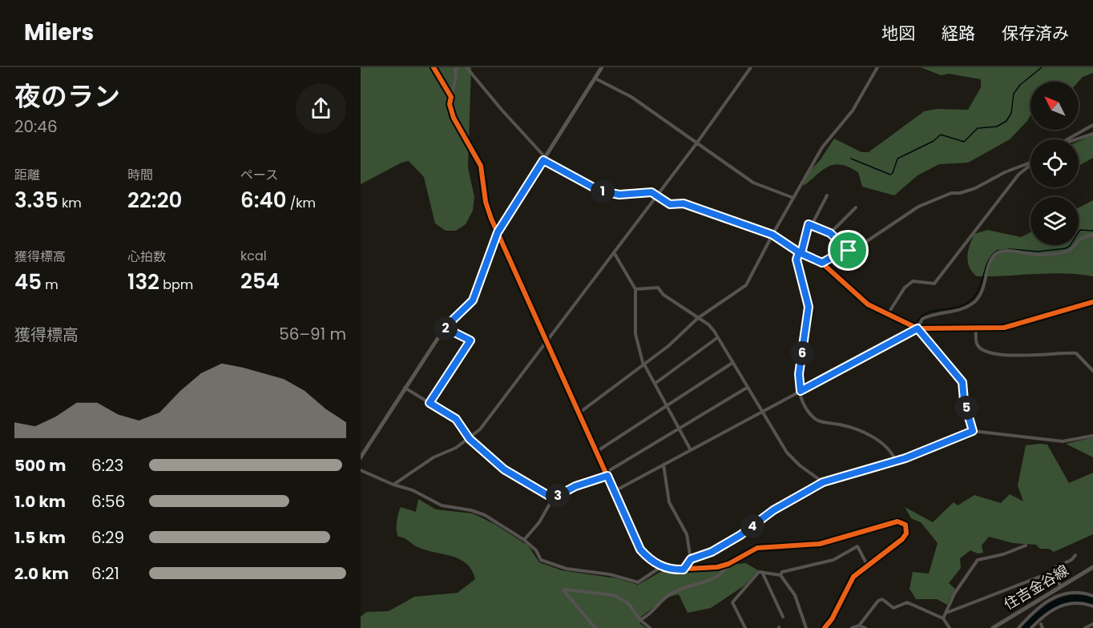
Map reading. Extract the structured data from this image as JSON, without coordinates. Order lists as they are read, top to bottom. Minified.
{"streets":{"street":["住吉金谷線"]},"north":"top left","page":{"header":"Milers","nav":["地図","経路","保存済み"],"heading":["夜のラン","20:46"],"stats":[["距離","3.35 km"],["時間","22:20"],["ペース","6:40 /km"],["獲得標高","45 m"],["心拍数","132 bpm"],["kcal","254"]],"pins":["1","2","6","5","3","4"],"chart":["獲得標高","56–91 m"],"list":[{"name":"500 m","note":"6:23"},{"name":"1.0 km","note":"6:56"},{"name":"1.5 km","note":"6:29"},{"name":"2.0 km","note":"6:21"}]}}
